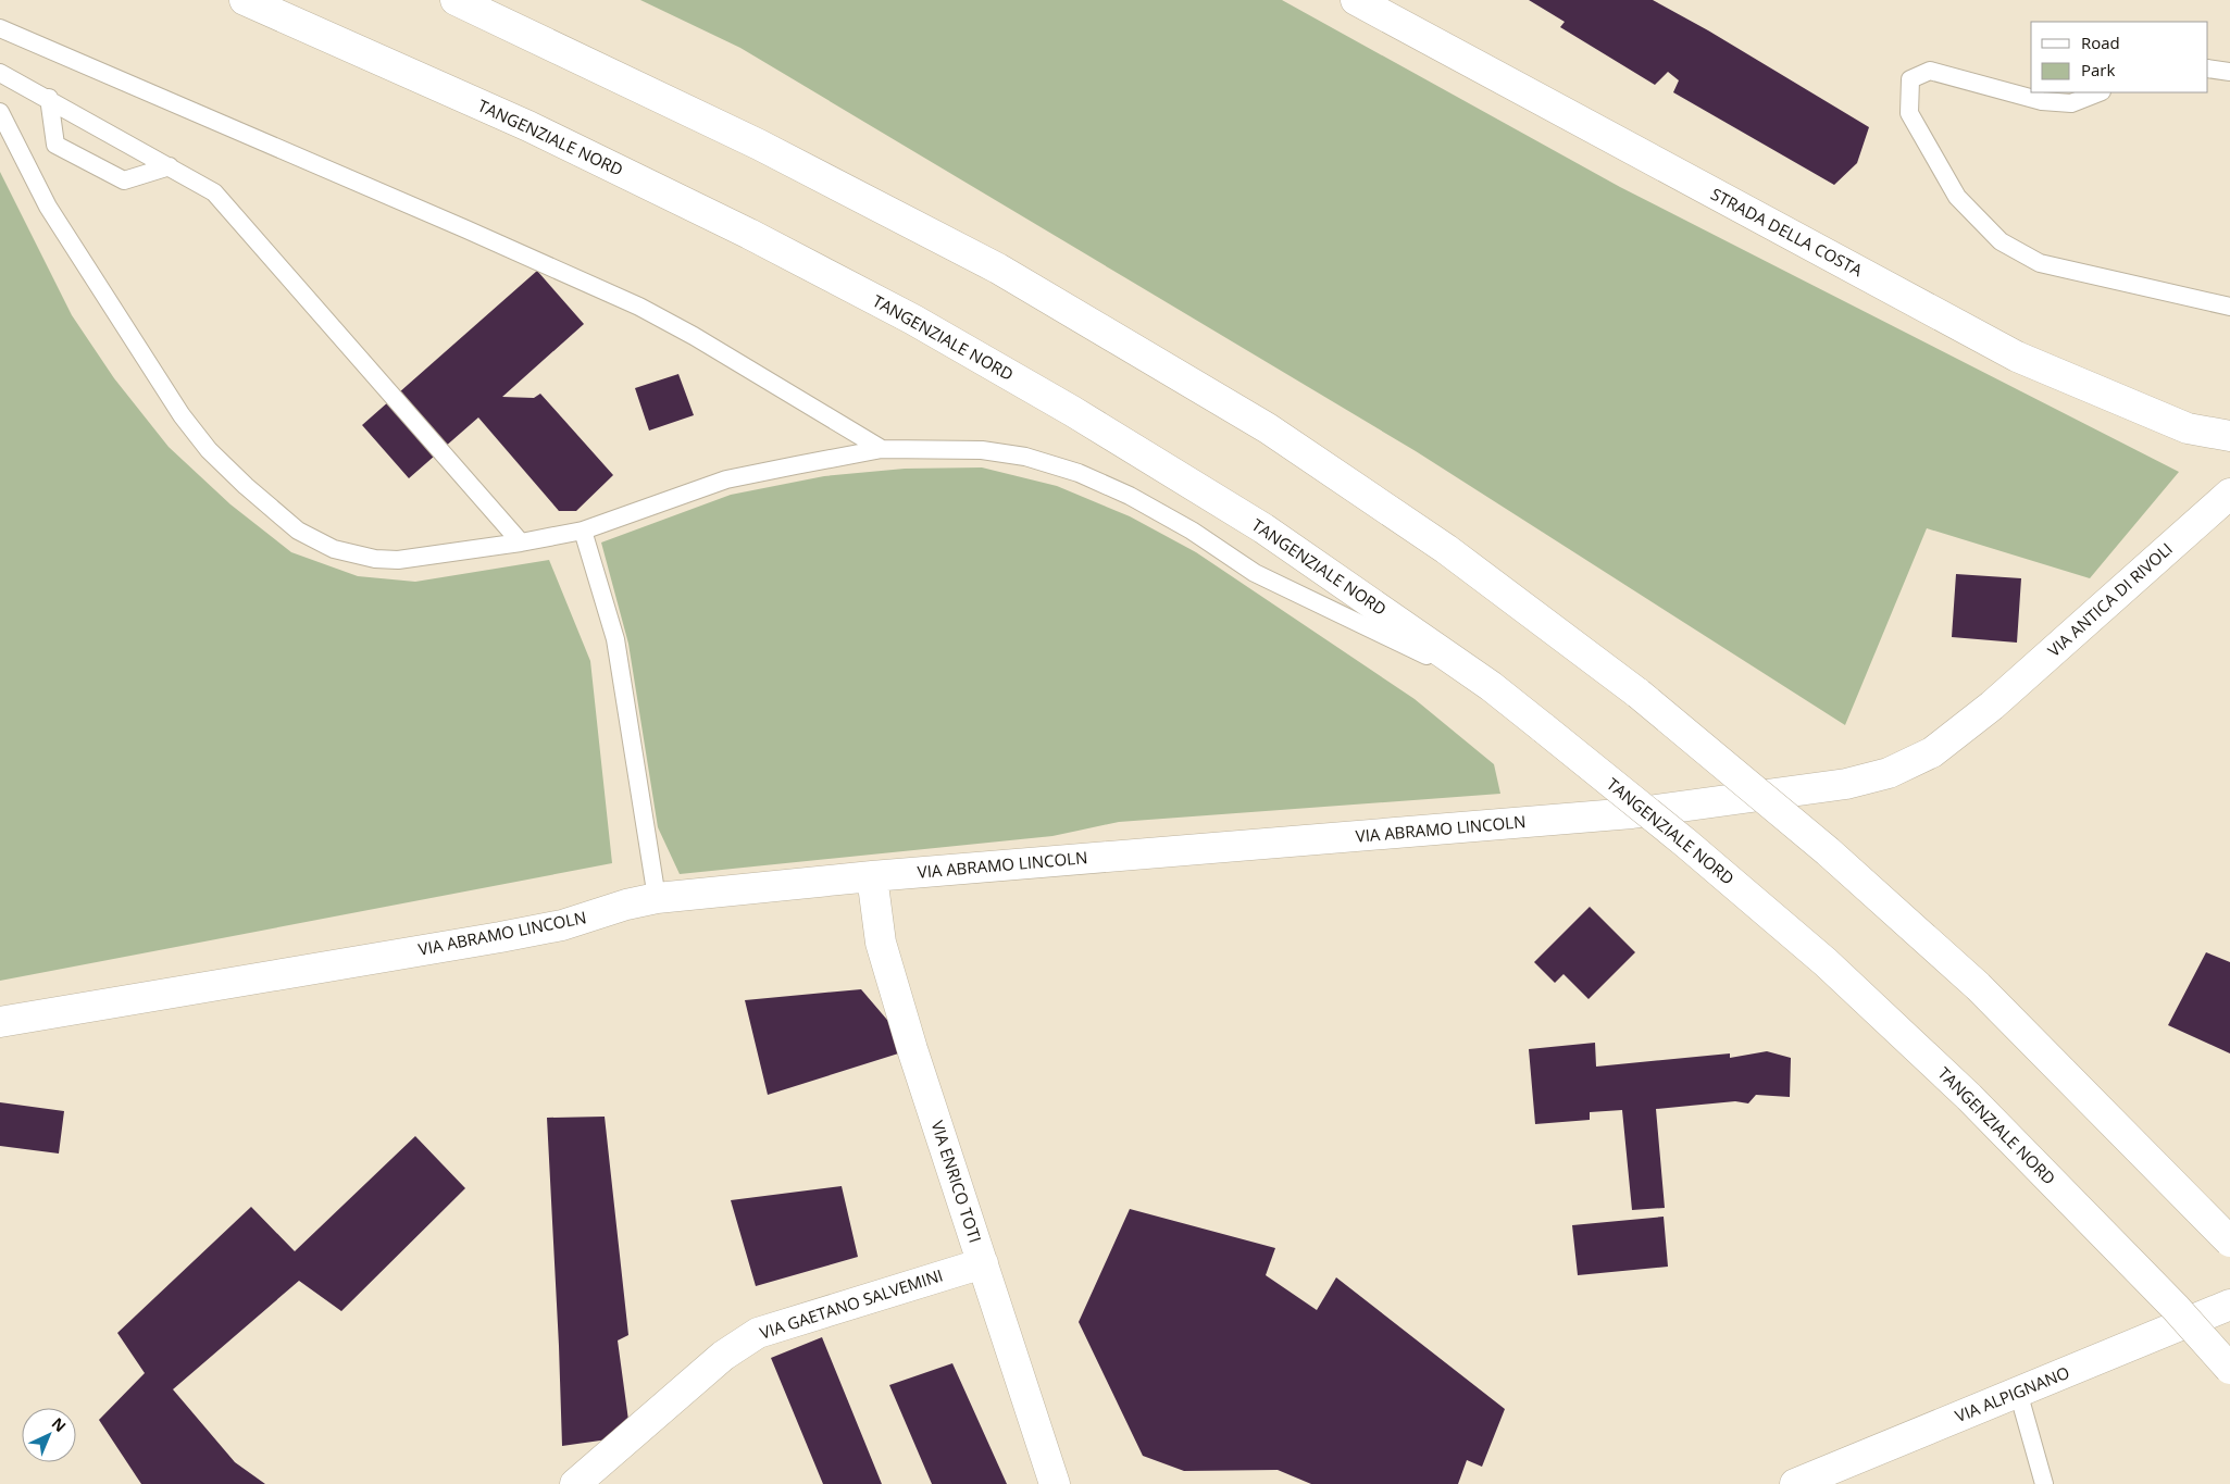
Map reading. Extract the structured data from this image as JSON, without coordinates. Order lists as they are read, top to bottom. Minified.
{"streets":{"main road":["TANGENZIALE NORD","STRADA DELLA COSTA","VIA ANTICA DI RIVOLI","VIA ABRAMO LINCOLN","VIA ENRICO TOTI","VIA GAETANO SALVEMINI","VIA ALPIGNANO"]},"crossings":[["VIA ANTICA DI RIVOLI","VIA ABRAMO LINCOLN"],["VIA ABRAMO LINCOLN","VIA ENRICO TOTI"],["VIA ENRICO TOTI","VIA GAETANO SALVEMINI"]],"legend":["Road","Park"],"north":"top right"}
